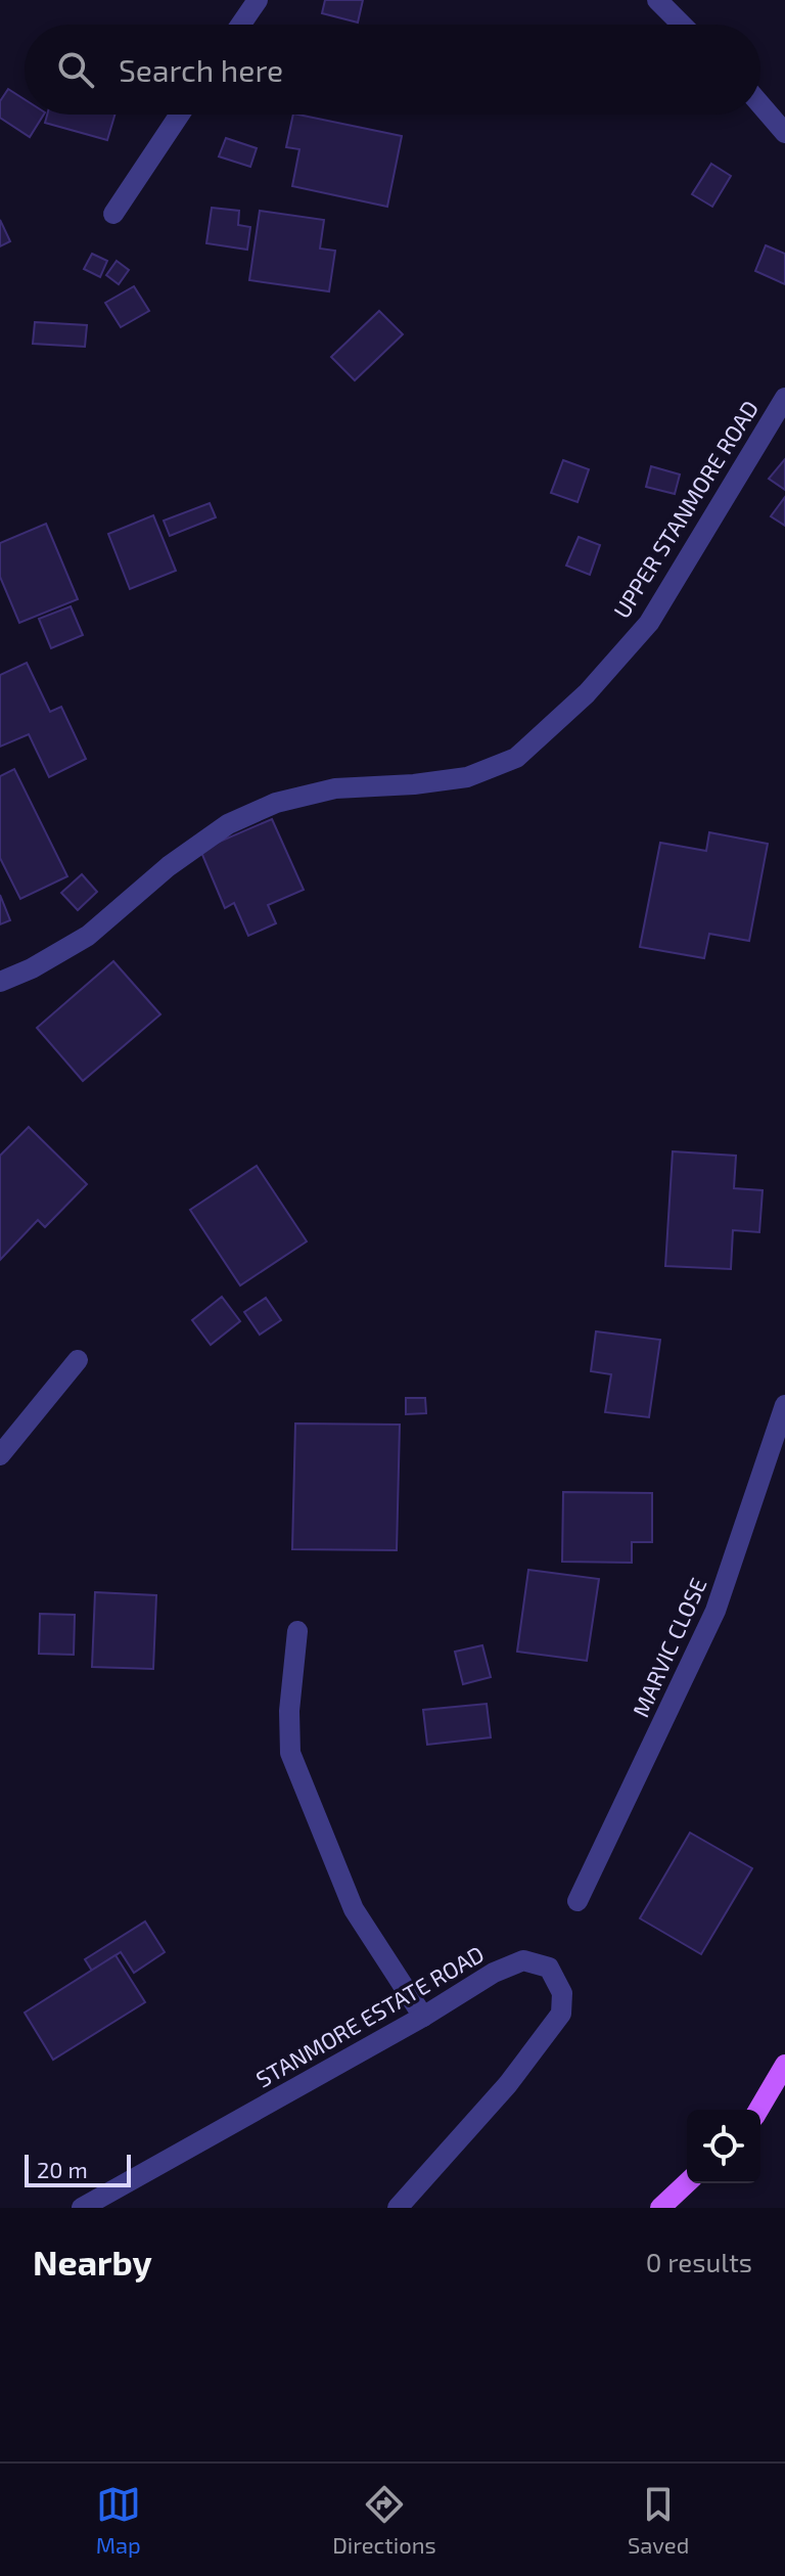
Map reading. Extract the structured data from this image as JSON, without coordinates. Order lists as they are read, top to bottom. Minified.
{"streets":{"street":["UPPER STANMORE ROAD","MARVIC CLOSE","STANMORE ESTATE ROAD"]},"scale_bar":"20 m","page":{"search":"Search here","scale":"20 m","heading":["Nearby","0 results"],"nav":["Map","Directions","Saved"]}}
